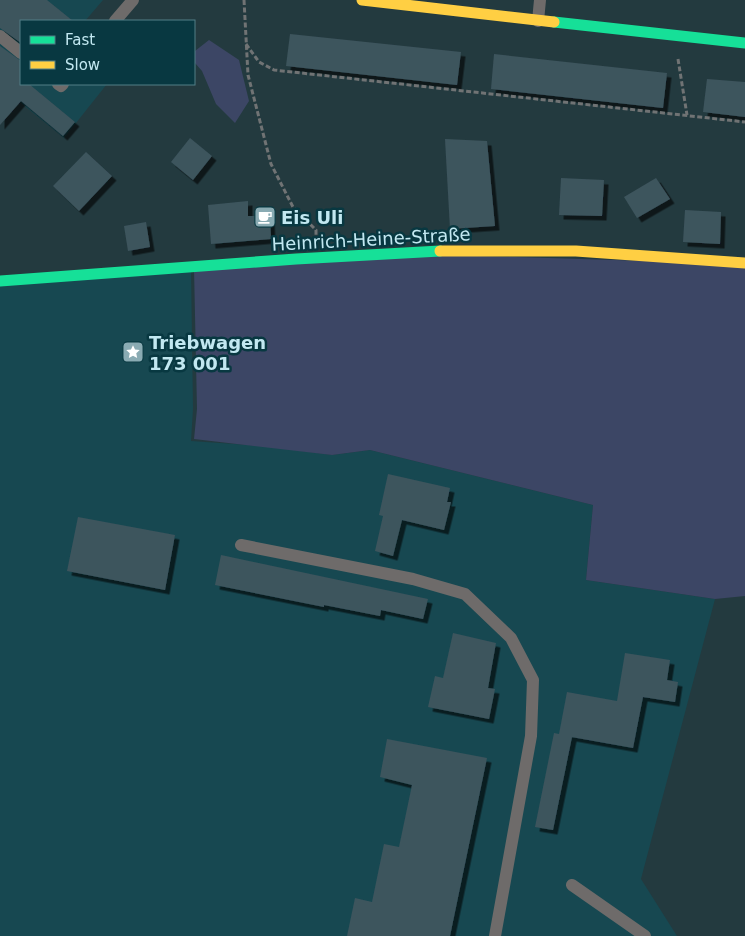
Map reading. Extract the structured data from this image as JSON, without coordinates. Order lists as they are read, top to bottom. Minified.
{"streets":{"street":["Heinrich-Heine-Straße"]},"places":{"cafe":["Eis Uli"],"place":["Triebwagen 173 001"]},"legend":["Fast","Slow"]}
